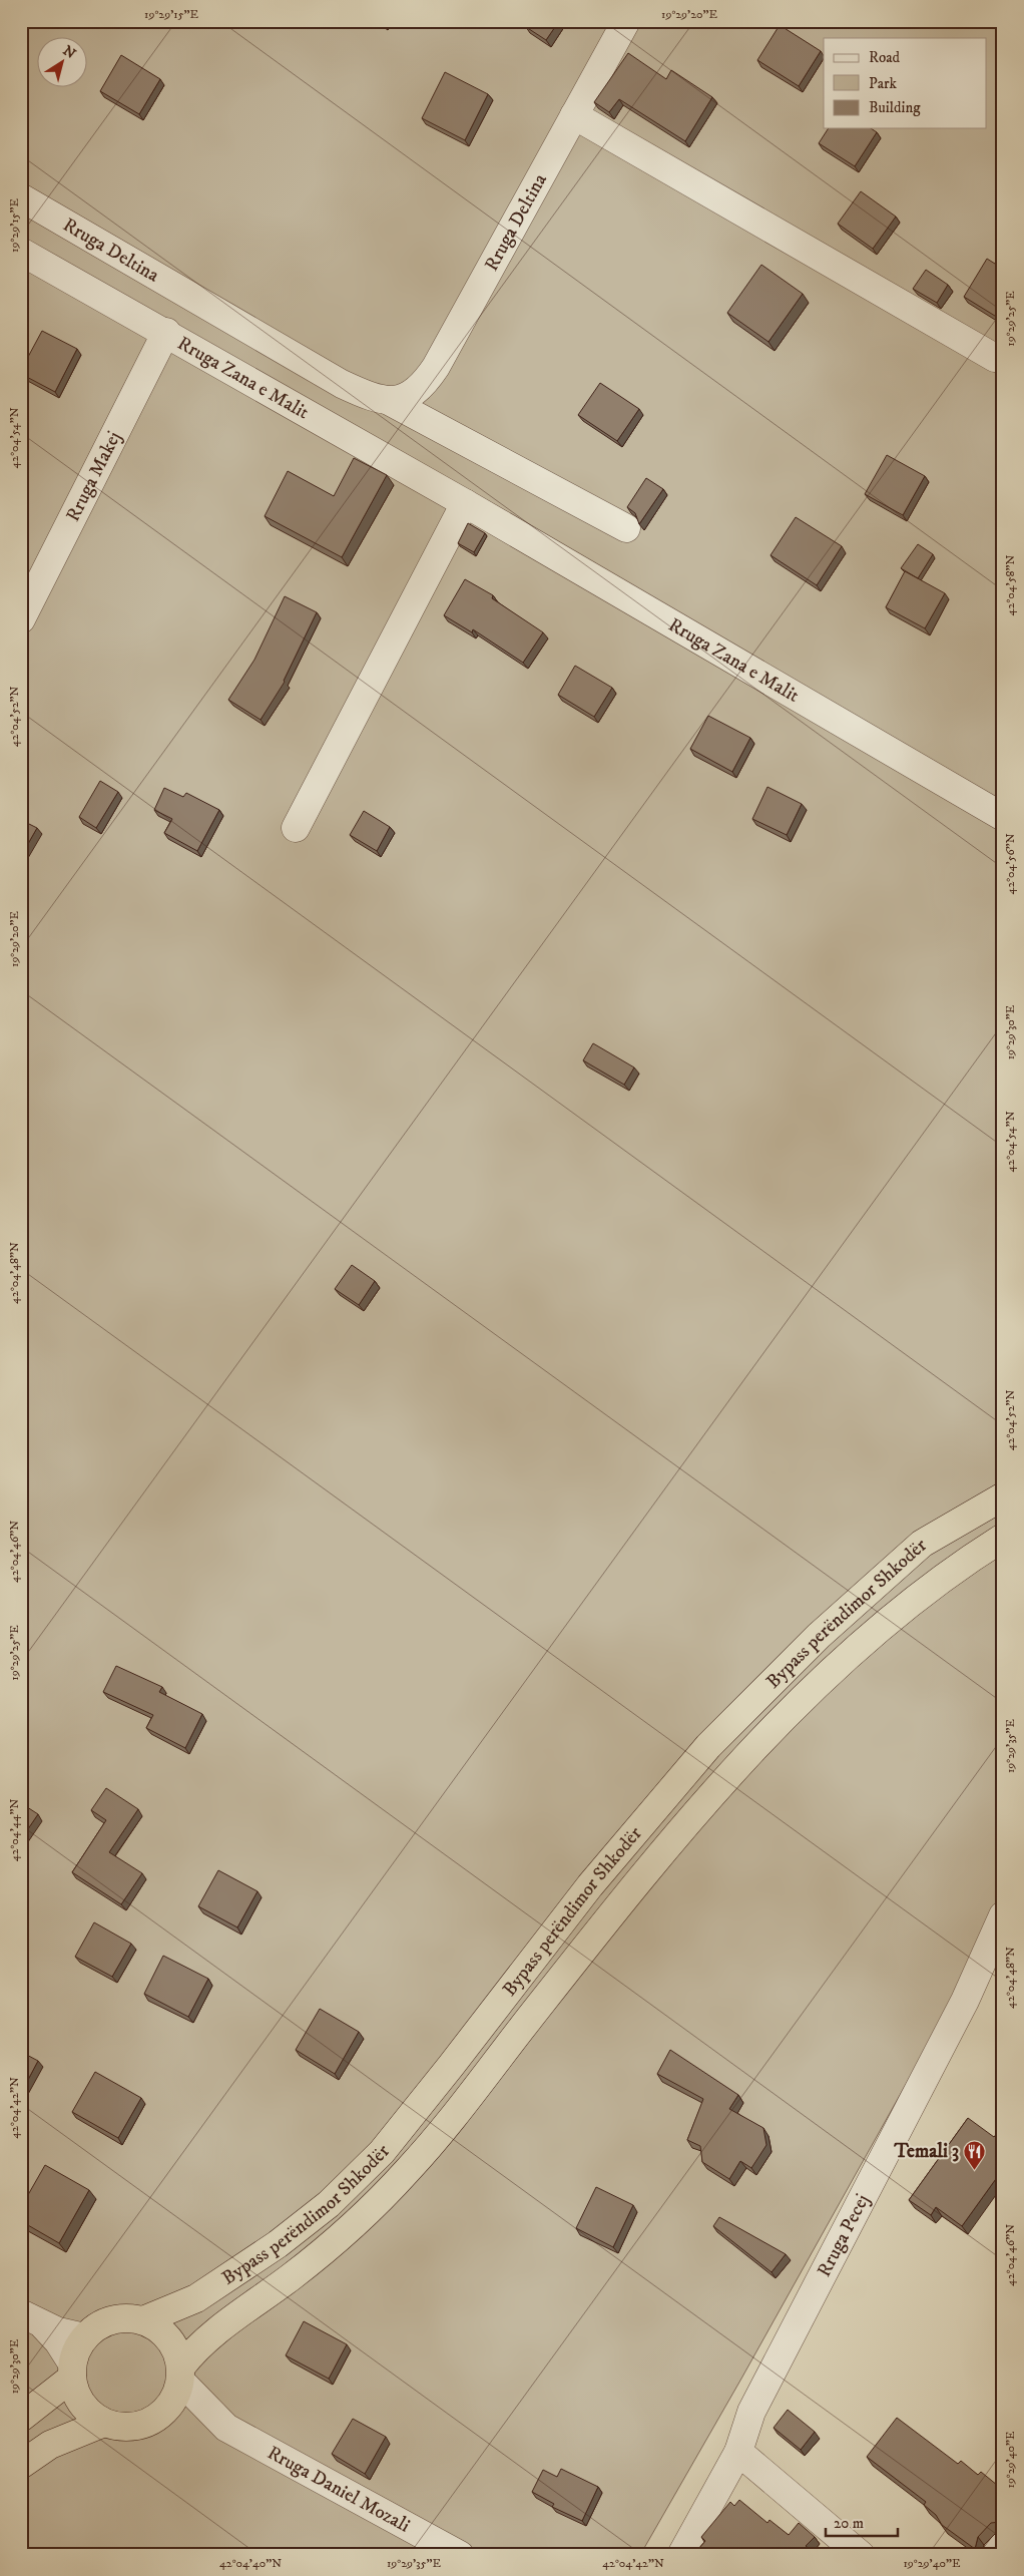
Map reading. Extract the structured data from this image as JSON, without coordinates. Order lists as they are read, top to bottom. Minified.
{"streets":{"highway":["Bypass perëndimor Shkodër"],"street":["Rruga Deltina","Rruga Zana e Malit","Rruga Makej","Rruga Pecej","Rruga Daniel Mozali"]},"crossings":[["Rruga Zana e Malit","Rruga Makej"],["Bypass perëndimor Shkodër","Rruga Daniel Mozali"]],"places":{"restaurant":["Temali 3"]},"legend":["Road","Park","Building"],"scale_bar":"20 m","north":"top right","coordinates":["19°29'15\"E","19°29'20\"E","19°29'25\"E","42°04'54\"N","42°04'58\"N","42°04'52\"N","42°04'56\"N","19°29'30\"E","42°04'48\"N","42°04'46\"N","19°29'35\"E","42°04'44\"N","42°04'42\"N","19°29'40\"E","42°04'40\"N"]}
